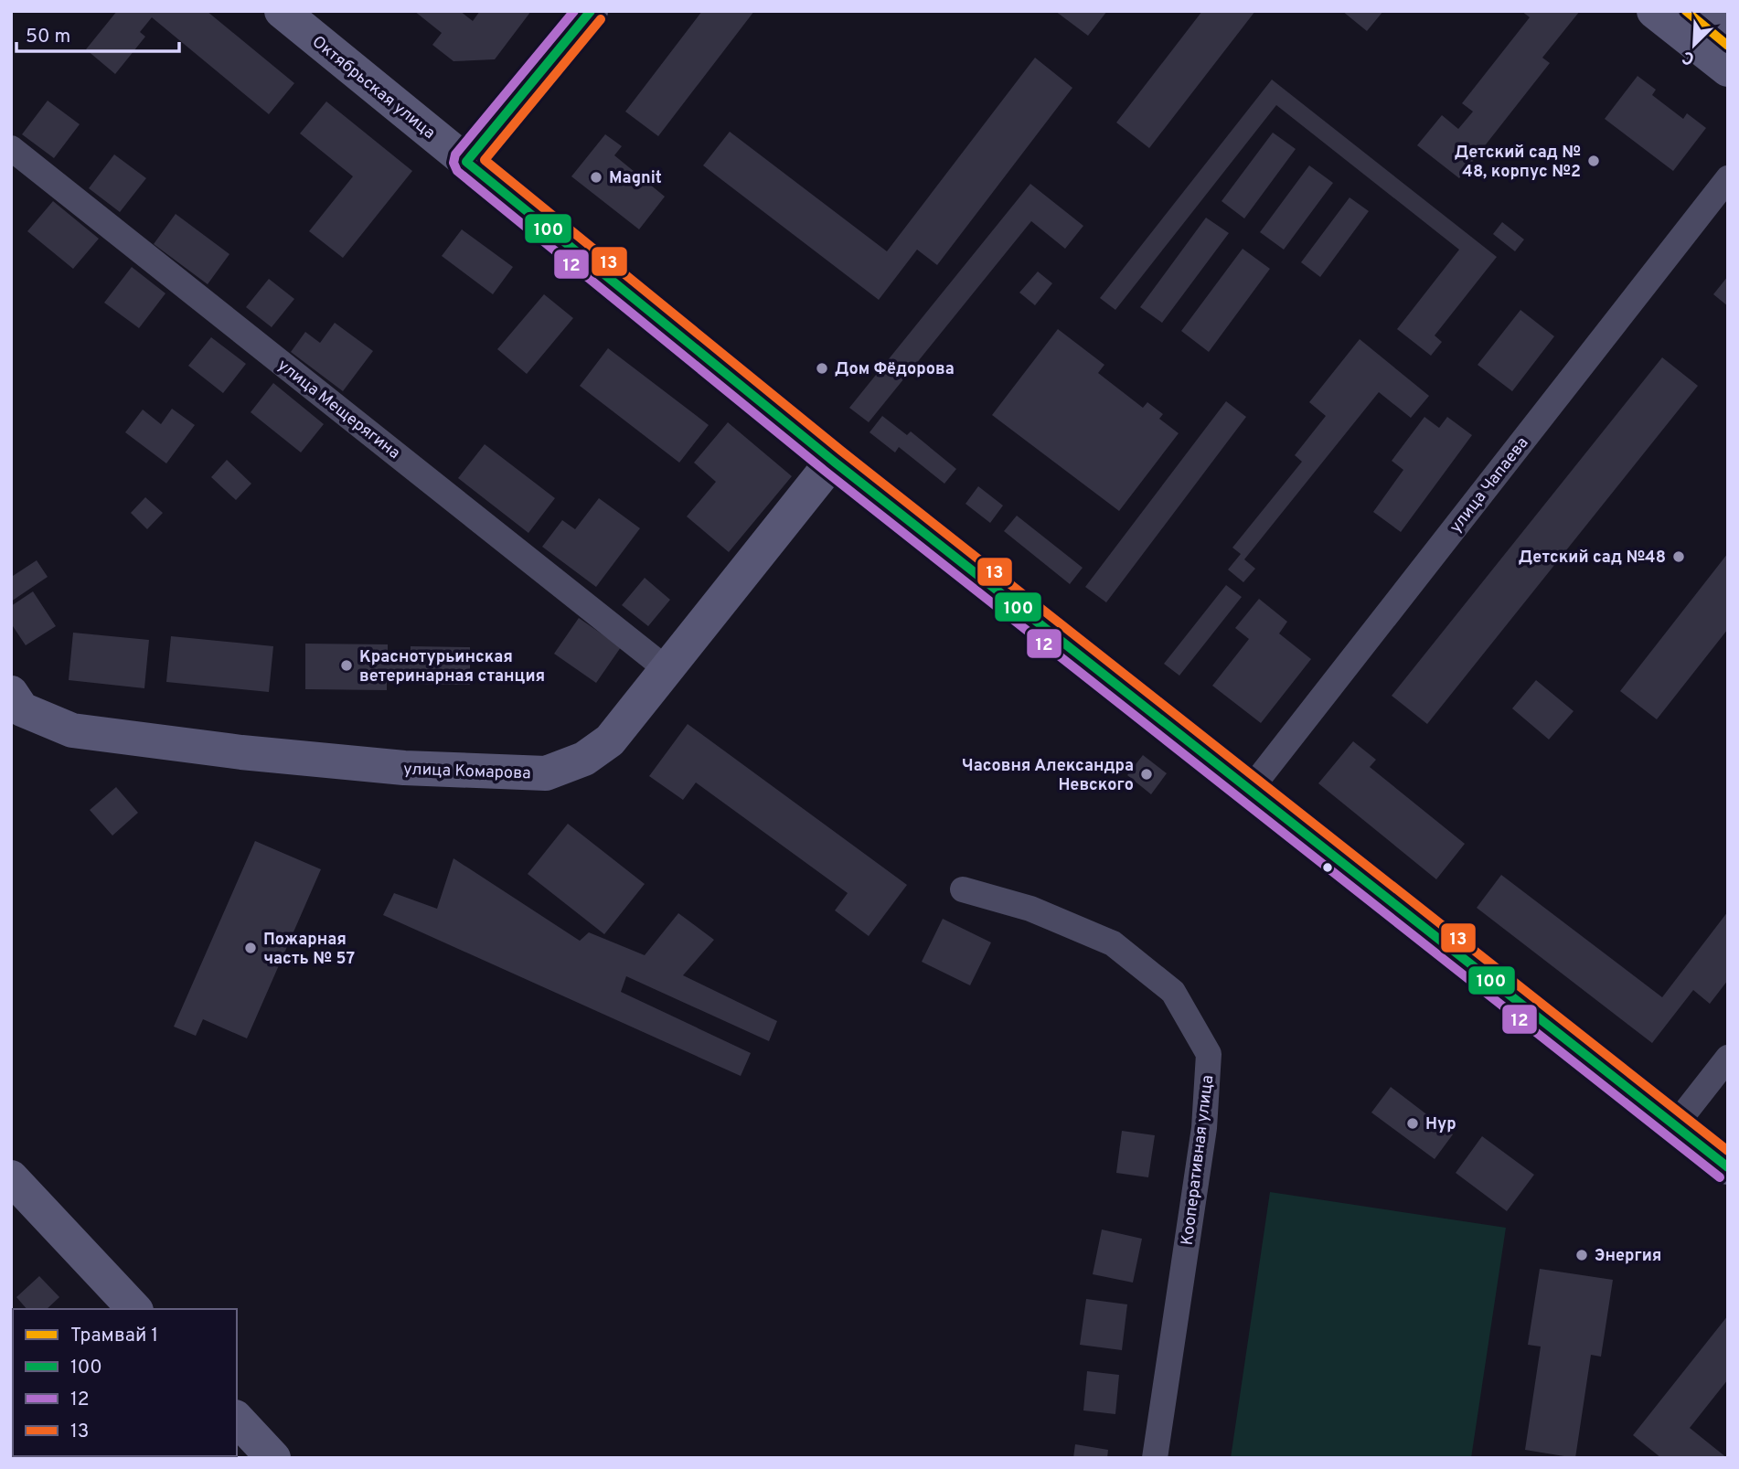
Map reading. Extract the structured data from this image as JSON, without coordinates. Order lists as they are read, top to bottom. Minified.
{"streets":{"main road":["Октябрьская улица","улица Комарова"],"street":["улица Мещерягина","улица Чапаева","Кооперативная улица"]},"crossings":[["Октябрьская улица","улица Чапаева"],["Октябрьская улица","улица Комарова"],["улица Мещерягина","улица Комарова"]],"places":["Детский сад № 48, корпус №2","Magnit","Дом Фёдорова","Детский сад №48","Краснотурьинская ветеринарная станция","Часовня Александра Невского","Пожарная часть № 57","Нур","Энергия"],"lines":["tram line 1","transit line 100","transit line 12","transit line 13"],"legend":["Трамвай 1","100","12","13"],"scale_bar":"50 m","north":"bottom left"}
